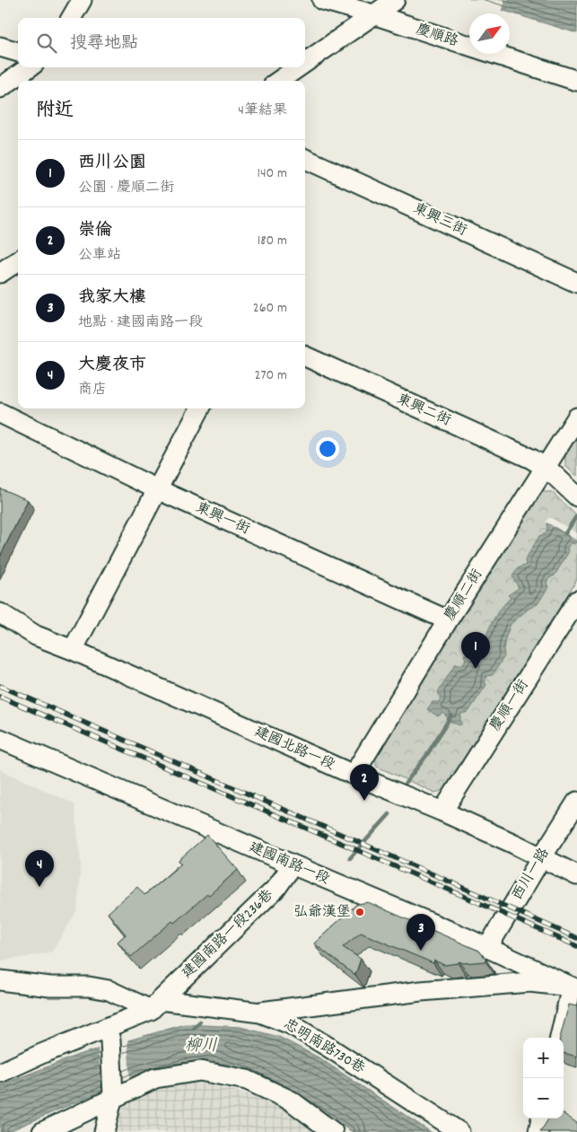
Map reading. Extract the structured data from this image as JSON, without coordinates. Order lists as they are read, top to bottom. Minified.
{"streets":{"street":["慶順路","東興三街","東興二街","東興一街","慶順二街","慶順一街","建國北路一段","建國南路一段","西川一路","建國南路一段236巷","忠明南路730巷"]},"crossings":[["東興二街","慶順二街"],["東興一街","慶順二街"],["慶順二街","建國北路一段"],["慶順一街","建國北路一段"],["建國北路一段","西川一路"],["建國南路一段","西川一路"],["建國南路一段","建國南路一段236巷"],["建國南路一段236巷","忠明南路730巷"]],"water":["柳川"],"places":["弘爺漢堡"],"north":"top right","page":{"search":"搜尋地點","heading":["附近","4筆結果"],"list":[{"mark":"1","name":"西川公園","note":"公園 · 慶順二街","value":"140 m"},{"mark":"2","name":"崇倫","note":"公車站","value":"180 m"},{"mark":"3","name":"我家大樓","note":"地點 · 建國南路一段","value":"260 m"},{"mark":"4","name":"大慶夜市","note":"商店","value":"270 m"}],"pins":["1","2","4","3"],"map_buttons":["+","−"]}}
